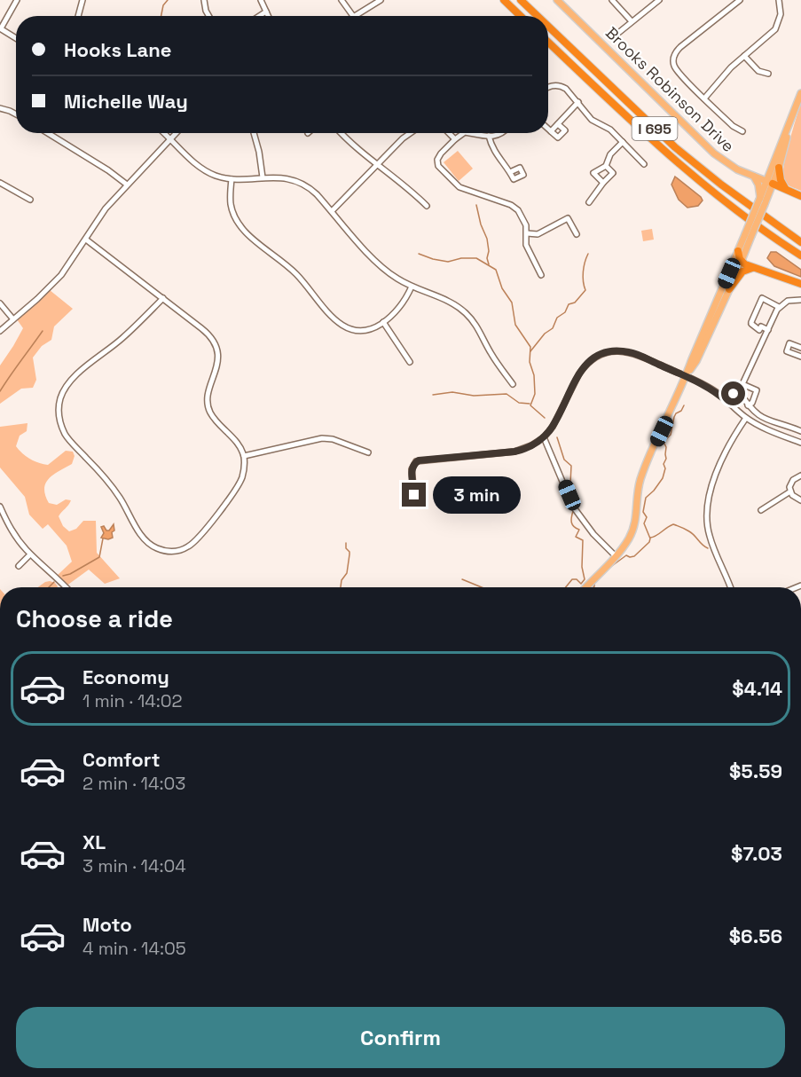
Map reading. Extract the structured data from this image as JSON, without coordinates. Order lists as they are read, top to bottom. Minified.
{"streets":{"highway":["I 695"],"main road":["Brooks Robinson Drive"]},"page":{"banner":["Hooks Lane","Michelle Way"],"bubble":"3 min","heading":"Choose a ride","list":[{"name":"Economy","note":"1 min · 14:02","value":"$4.14"},{"name":"Comfort","note":"2 min · 14:03","value":"$5.59"},{"name":"XL","note":"3 min · 14:04","value":"$7.03"},{"name":"Moto","note":"4 min · 14:05","value":"$6.56"}],"buttons":"Confirm"}}
